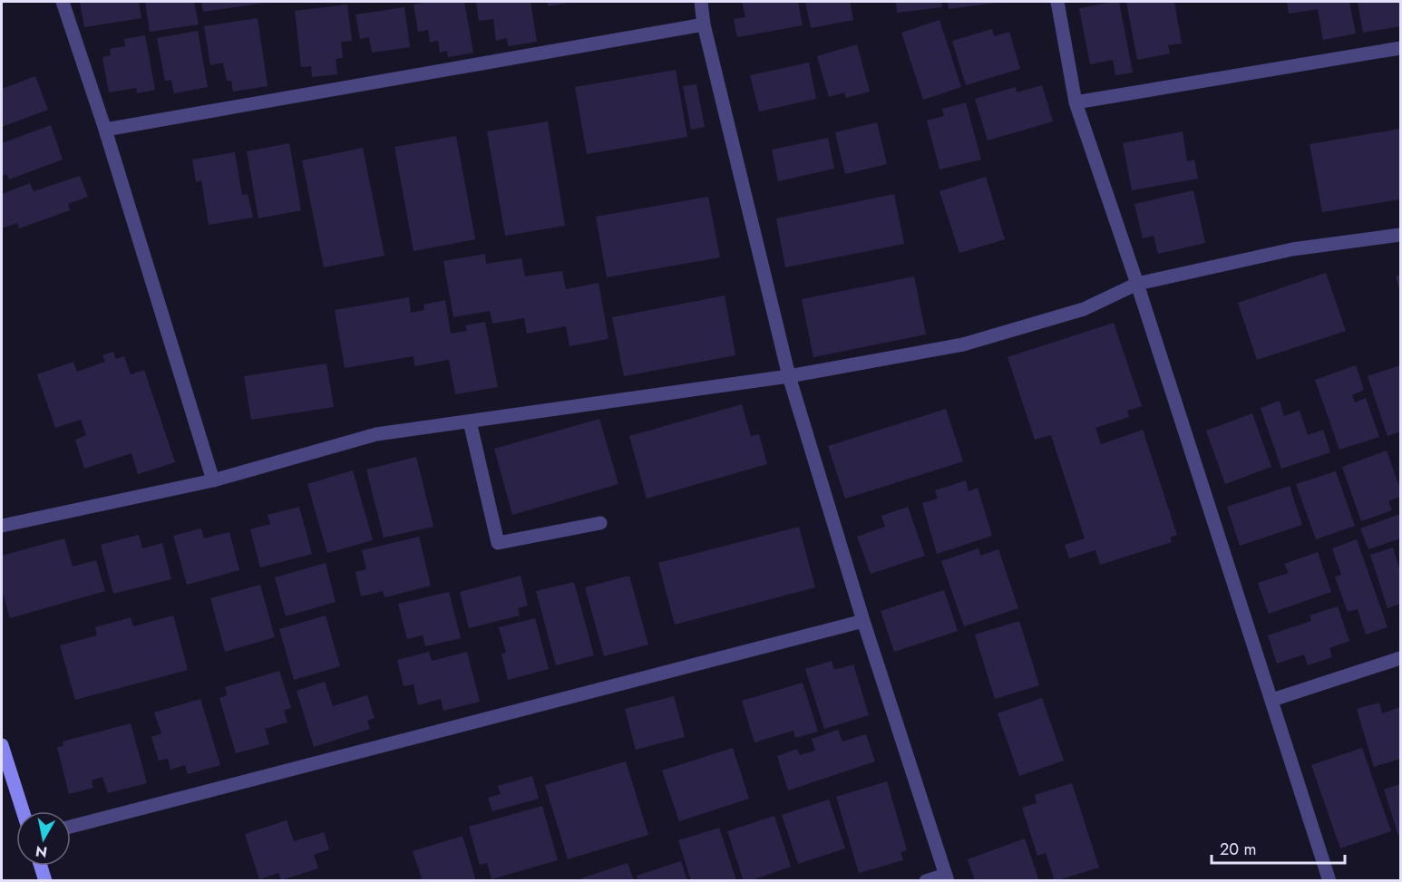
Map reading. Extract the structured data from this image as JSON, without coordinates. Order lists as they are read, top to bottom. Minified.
{"scale_bar":"20 m","north":"bottom"}
